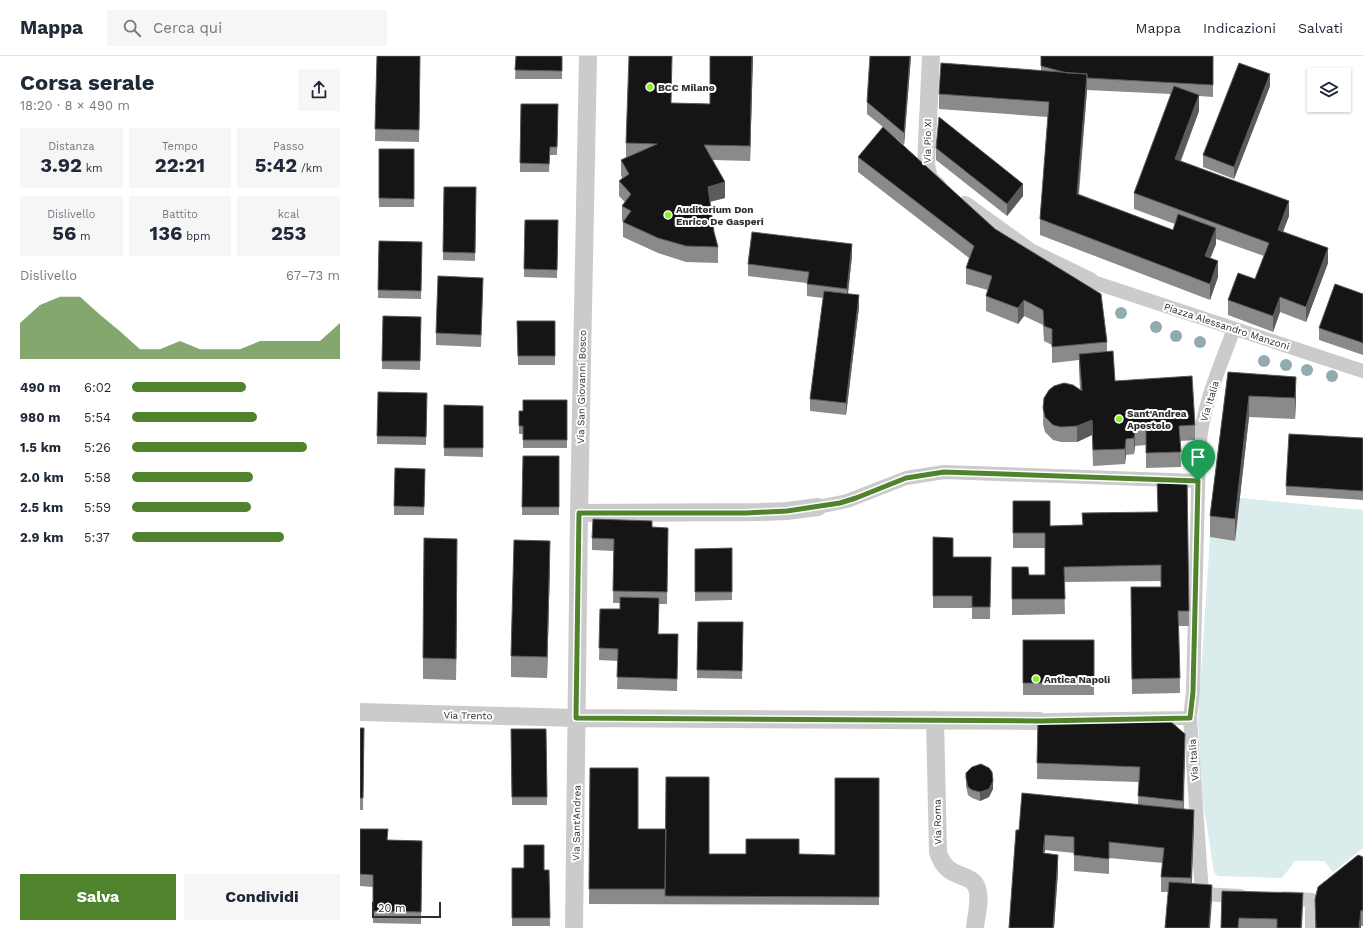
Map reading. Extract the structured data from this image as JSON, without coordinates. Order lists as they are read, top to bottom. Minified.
{"streets":{"street":["Via Pio XI","Piazza Alessandro Manzoni","Via San Giovanni Bosco","Via Italia","Via Trento","Via Roma","Via Sant'Andrea"]},"crossings":[["Via Pio XI","Piazza Alessandro Manzoni"],["Piazza Alessandro Manzoni","Via Italia"],["Via San Giovanni Bosco","Via Trento"],["Via San Giovanni Bosco","Via Sant'Andrea"],["Via Trento","Via Sant'Andrea"]],"places":["BCC Milano","Auditorium Don Enrico De Gasperi","Sant'Andrea Apostolo","Antica Napoli"],"scale_bar":"20 m","page":{"header":"Mappa","search":"Cerca qui","nav":["Mappa","Indicazioni","Salvati"],"heading":["Corsa serale","18:20 · 8 × 490 m"],"stats":[["Distanza","3.92 km"],["Tempo","22:21"],["Passo","5:42 /km"],["Dislivello","56 m"],["Battito","136 bpm"],["kcal","253"]],"chart":["Dislivello","67–73 m"],"list":[{"name":"490 m","note":"6:02"},{"name":"980 m","note":"5:54"},{"name":"1.5 km","note":"5:26"},{"name":"2.0 km","note":"5:58"},{"name":"2.5 km","note":"5:59"},{"name":"2.9 km","note":"5:37"}],"buttons":["Salva","Condividi"],"scale":"20 m"}}
